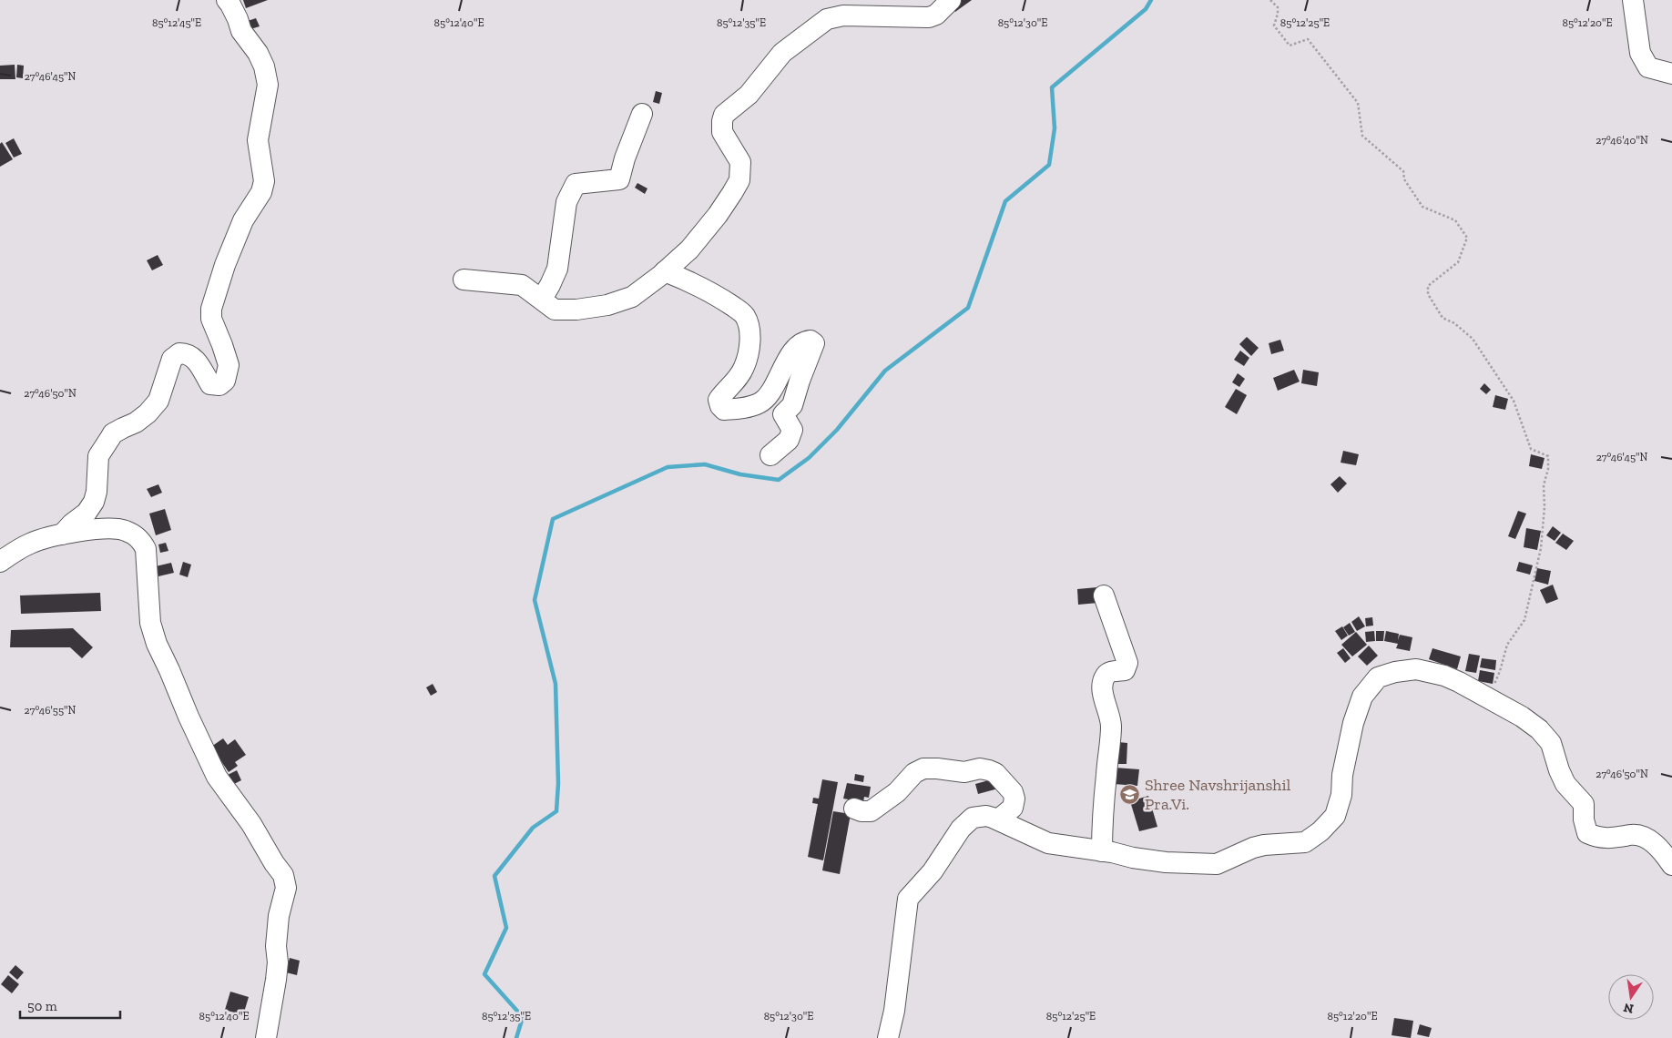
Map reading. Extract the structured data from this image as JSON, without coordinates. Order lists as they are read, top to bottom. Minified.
{"places":{"school or university":["Shree Navshrijanshil Pra.Vi."]},"scale_bar":"50 m","north":"bottom","coordinates":["85°12'45\"E","85°12'40\"E","85°12'35\"E","85°12'30\"E","85°12'25\"E","85°12'20\"E","27°46'45\"N","27°46'40\"N","27°46'50\"N","27°46'55\"N"]}
